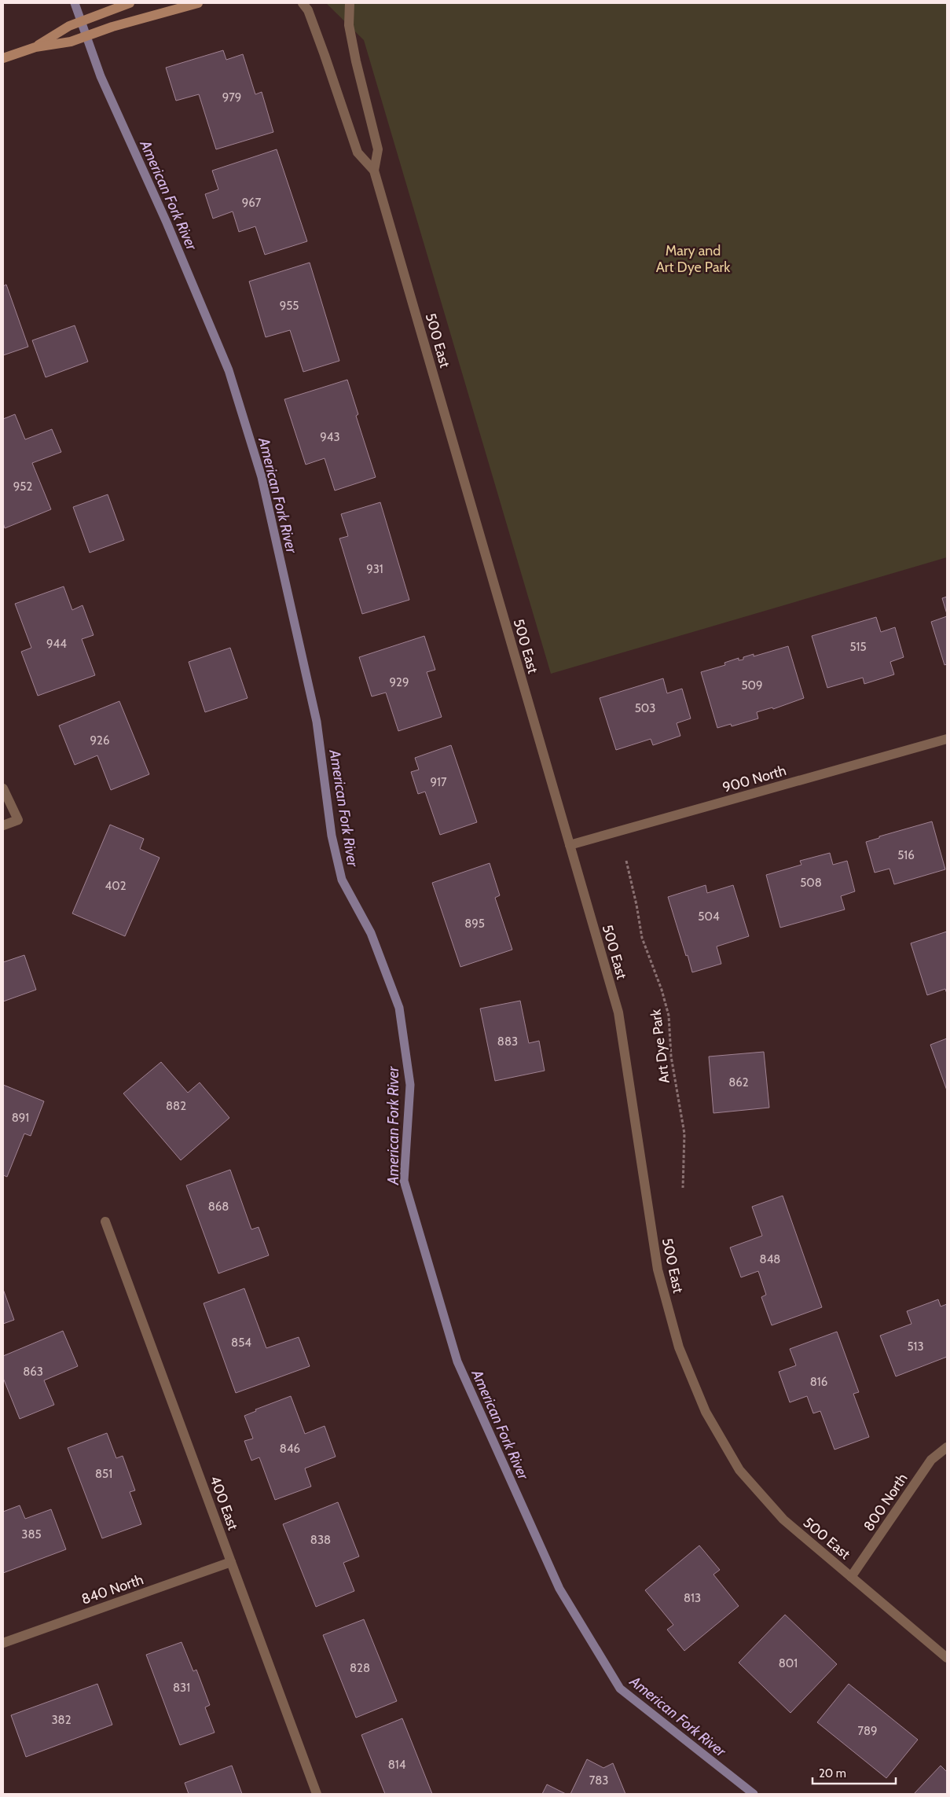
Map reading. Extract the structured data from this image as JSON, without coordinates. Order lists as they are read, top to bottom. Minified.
{"streets":{"street":["500 East","900 North","800 North","400 East","840 North"],"path":["Art Dye Park"]},"crossings":[["500 East","900 North"],["500 East","800 North"],["400 East","840 North"]],"water":["American Fork River"],"parks":["Mary and Art Dye Park"],"house_numbers":["979","967","955","943","952","931","944","515","929","509","503","926","917","516","508","402","504","895","883","862","882","891","868","848","854","513","863","816","846","851","385","838","813","801","828","831","382","789","814","783"],"scale_bar":"20 m"}
